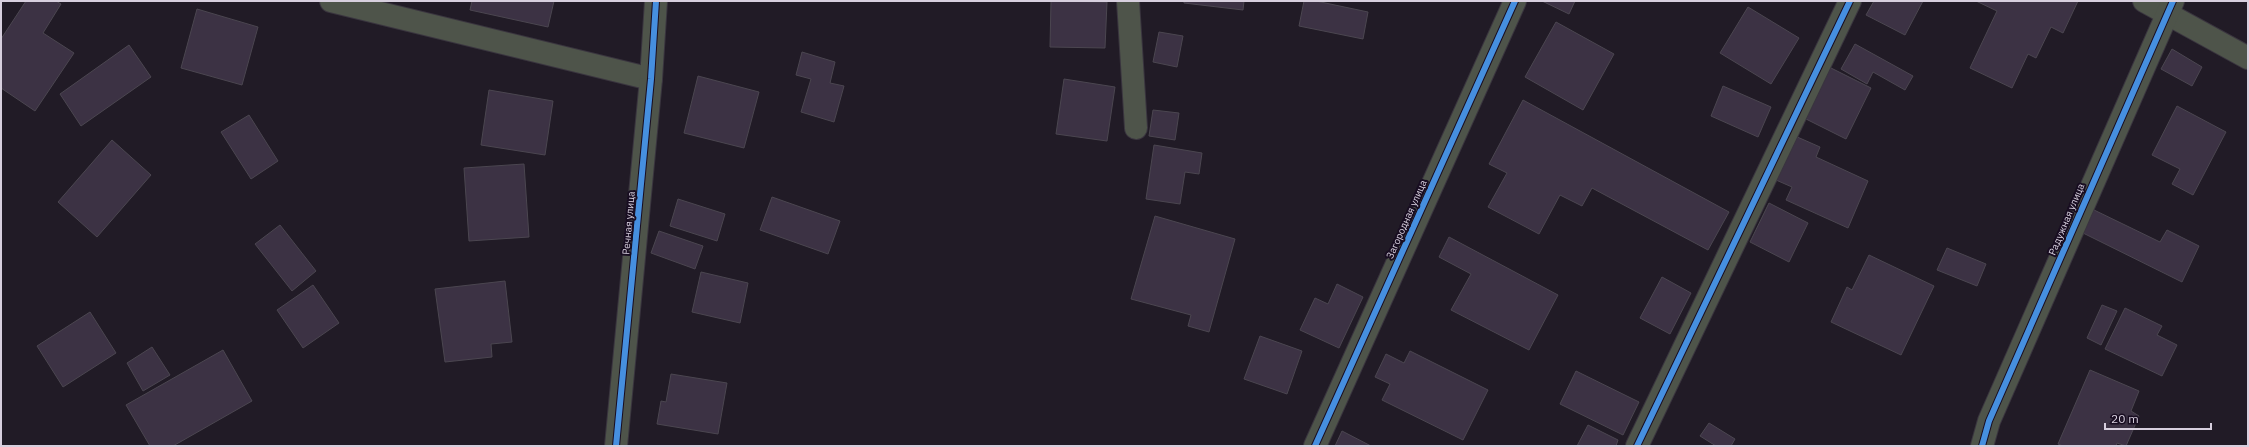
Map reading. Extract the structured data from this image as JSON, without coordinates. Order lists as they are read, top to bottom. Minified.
{"streets":{"street":["Загородная улица","Радужная улица","Речная улица"]},"scale_bar":"20 m"}
